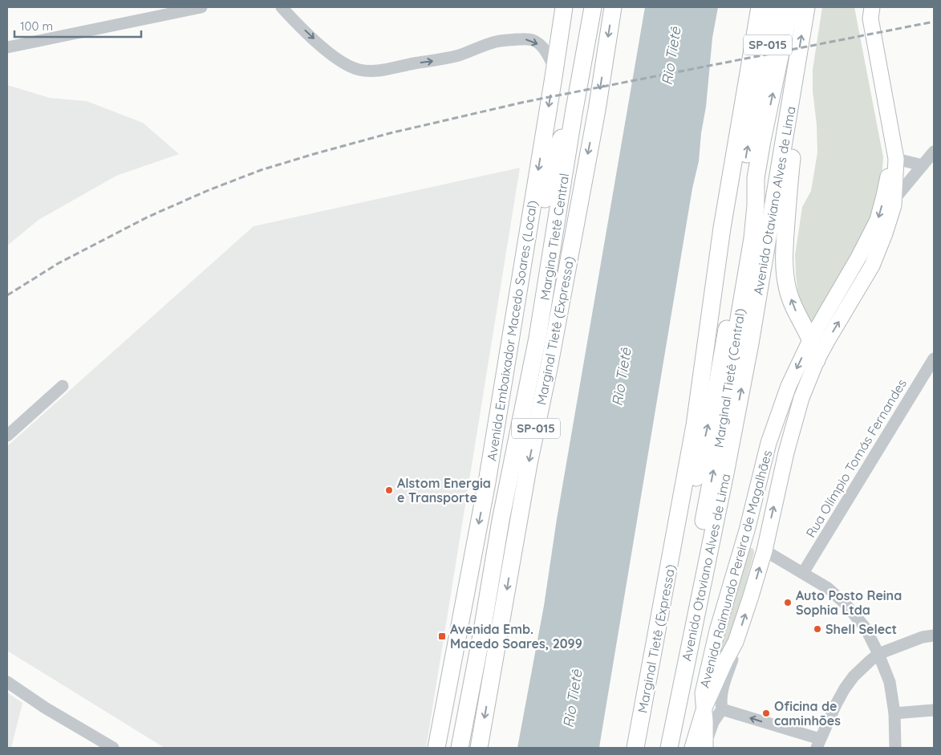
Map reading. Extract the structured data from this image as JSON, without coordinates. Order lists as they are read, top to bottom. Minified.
{"streets":{"highway":["SP-015","Avenida Otaviano Alves de Lima","Margina Tietê Central","Avenida Embaixador Macedo Soares (Local)","Marginal Tietê (Expressa)","Marginal Tietê (Central)"],"main road":["Avenida Raimundo Pereira de Magalhães"],"street":["Rua Olímpio Tomás Fernandes"]},"crossings":[["Marginal Tietê (Expressa)","Marginal Tietê (Central)"]],"water":["Rio Tietê"],"places":{"other":["Alstom Energia e Transporte","Auto Posto Reina Sophia Ltda","Shell Select","Oficina de caminhões"],"transit":["Avenida Emb. Macedo Soares, 2099"]},"scale_bar":"100 m"}
